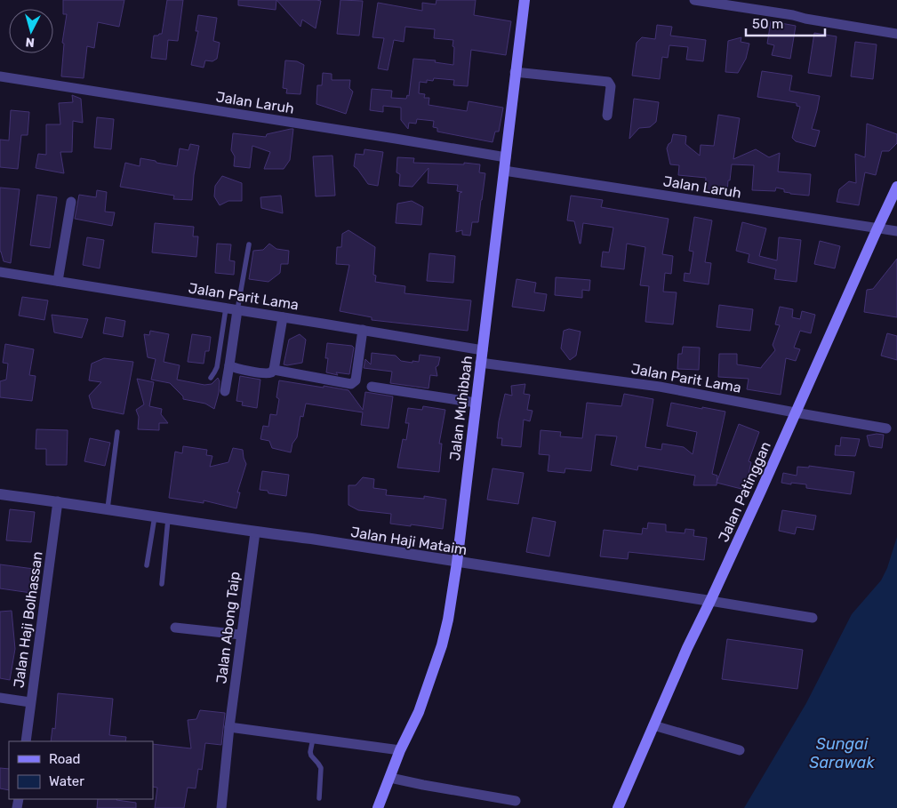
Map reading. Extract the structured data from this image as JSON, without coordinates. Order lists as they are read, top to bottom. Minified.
{"streets":{"main road":["Jalan Muhibbah","Jalan Patinggan"],"street":["Jalan Laruh","Jalan Parit Lama","Jalan Haji Mataim","Jalan Haji Bolhassan","Jalan Abong Taip"]},"crossings":[["Jalan Laruh","Jalan Muhibbah"],["Jalan Laruh","Jalan Patinggan"],["Jalan Parit Lama","Jalan Muhibbah"],["Jalan Parit Lama","Jalan Patinggan"],["Jalan Muhibbah","Jalan Haji Mataim"],["Jalan Patinggan","Jalan Haji Mataim"],["Jalan Haji Mataim","Jalan Haji Bolhassan"],["Jalan Haji Mataim","Jalan Abong Taip"]],"water":["Sungai Sarawak"],"legend":["Road","Water"],"scale_bar":"50 m","north":"bottom"}
